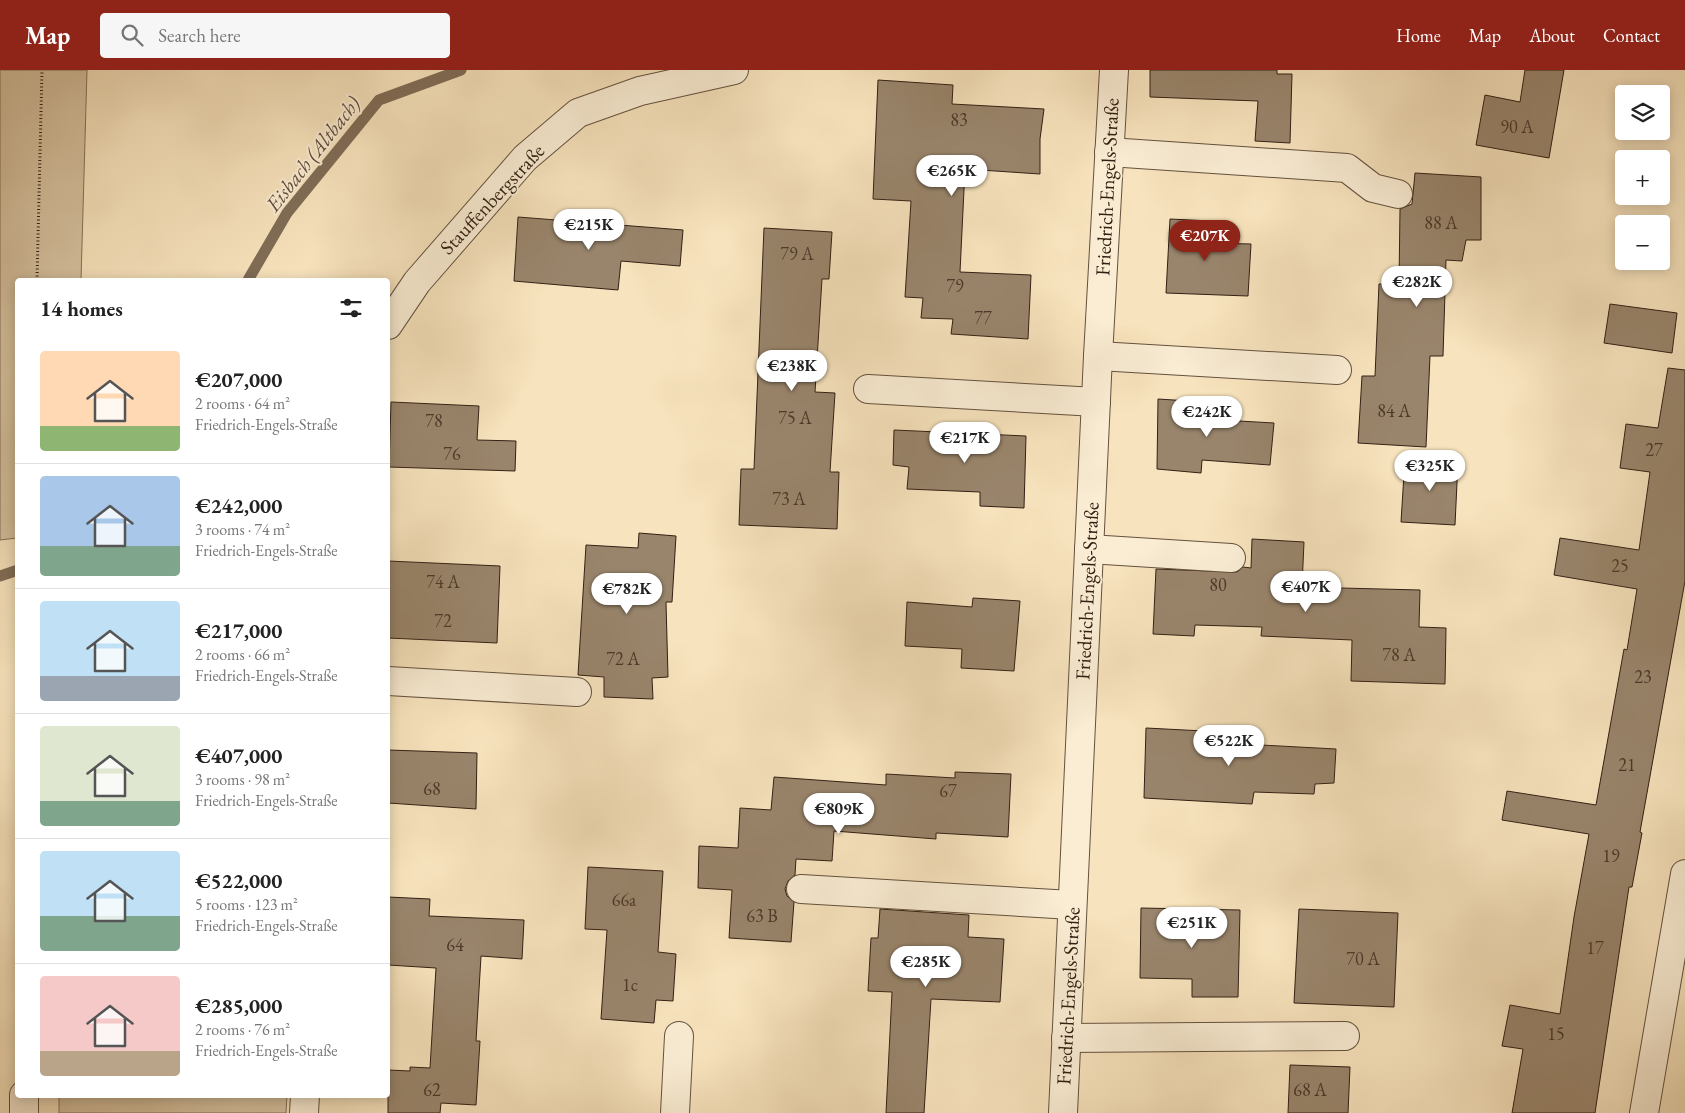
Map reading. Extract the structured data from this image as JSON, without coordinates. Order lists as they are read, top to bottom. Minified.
{"streets":{"street":["Friedrich-Engels-Straße","Stauffenbergstraße"]},"water":["Eisbach (Altbach)"],"house_numbers":["83","90 A","88 A","79 A","79","77","84 A","75 A","78","27","76","73 A","25","74 A","80","72","78 A","72 A","23","21","68","67","19","66a","63 B","64","17","70 A","1c","15","62","68 A"],"page":{"header":"Map","search":"Search here","nav":["Home","Map","About","Contact"],"map_buttons":["+","−"],"price":["€265K","€215K","€207K","€282K","€238K","€242K","€217K","€325K","€407K","€782K","€522K","€809K","€251K","€285K"],"heading":"14 homes","list":[{"name":"€207,000","note":"2 rooms · 64 m² · Friedrich-Engels-Straße"},{"name":"€242,000","note":"3 rooms · 74 m² · Friedrich-Engels-Straße"},{"name":"€217,000","note":"2 rooms · 66 m² · Friedrich-Engels-Straße"},{"name":"€407,000","note":"3 rooms · 98 m² · Friedrich-Engels-Straße"},{"name":"€522,000","note":"5 rooms · 123 m² · Friedrich-Engels-Straße"},{"name":"€285,000","note":"2 rooms · 76 m² · Friedrich-Engels-Straße"}]}}
